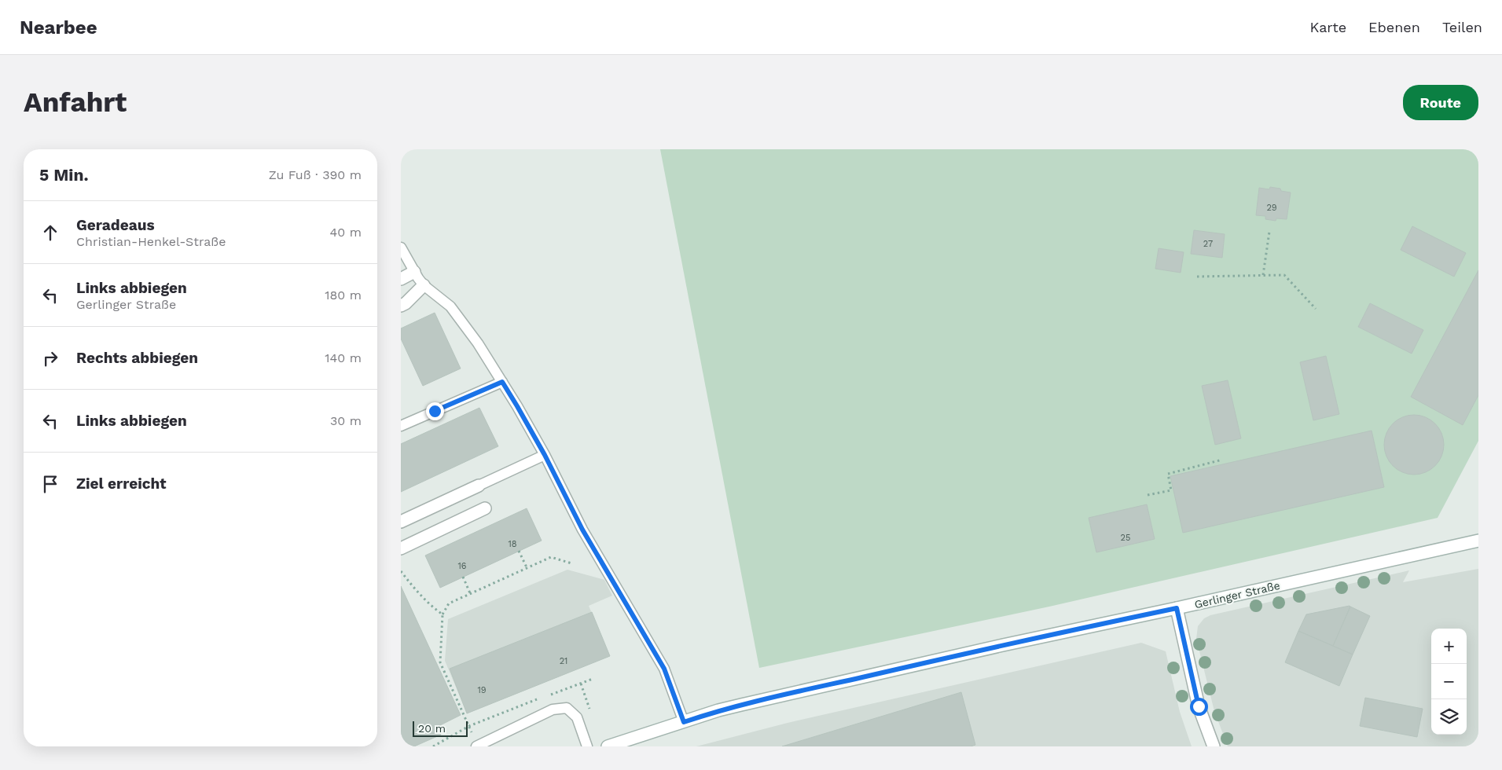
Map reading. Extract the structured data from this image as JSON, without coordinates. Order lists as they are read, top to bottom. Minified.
{"streets":{"street":["Gerlinger Straße"]},"house_numbers":["29","27","25","18","16","21","19"],"scale_bar":"20 m","page":{"header":"Nearbee","nav":["Karte","Ebenen","Teilen"],"buttons":"Route","title":"Anfahrt","heading":["5 Min.","Zu Fuß · 390 m"],"list":[["Geradeaus","Christian-Henkel-Straße","40 m"],["Links abbiegen","Gerlinger Straße","180 m"],["Rechts abbiegen","140 m"],["Links abbiegen","30 m"],"Ziel erreicht"],"map_buttons":["+","−"],"scale":"20 m"}}
